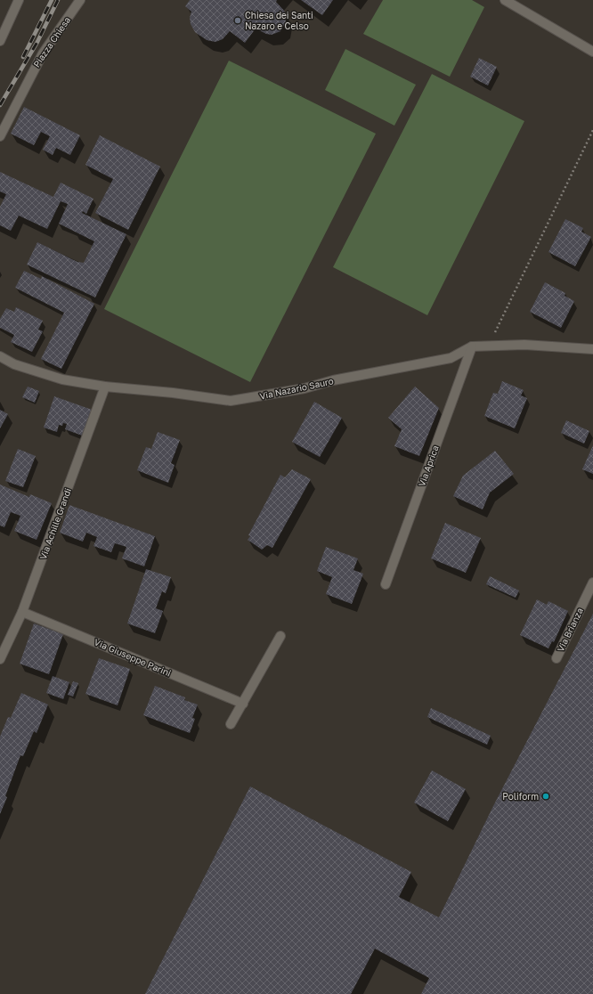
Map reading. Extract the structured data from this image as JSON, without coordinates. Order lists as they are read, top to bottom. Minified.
{"streets":{"street":["Piazza Chiesa","Via Nazario Sauro","Via Aprica","Via Achille Grandi","Via Brianza","Via Giuseppe Parini"]},"crossings":[["Via Nazario Sauro","Via Aprica"],["Via Nazario Sauro","Via Achille Grandi"],["Via Achille Grandi","Via Giuseppe Parini"]],"places":["Chiesa dei Santi Nazaro e Celso","Poliform"]}
